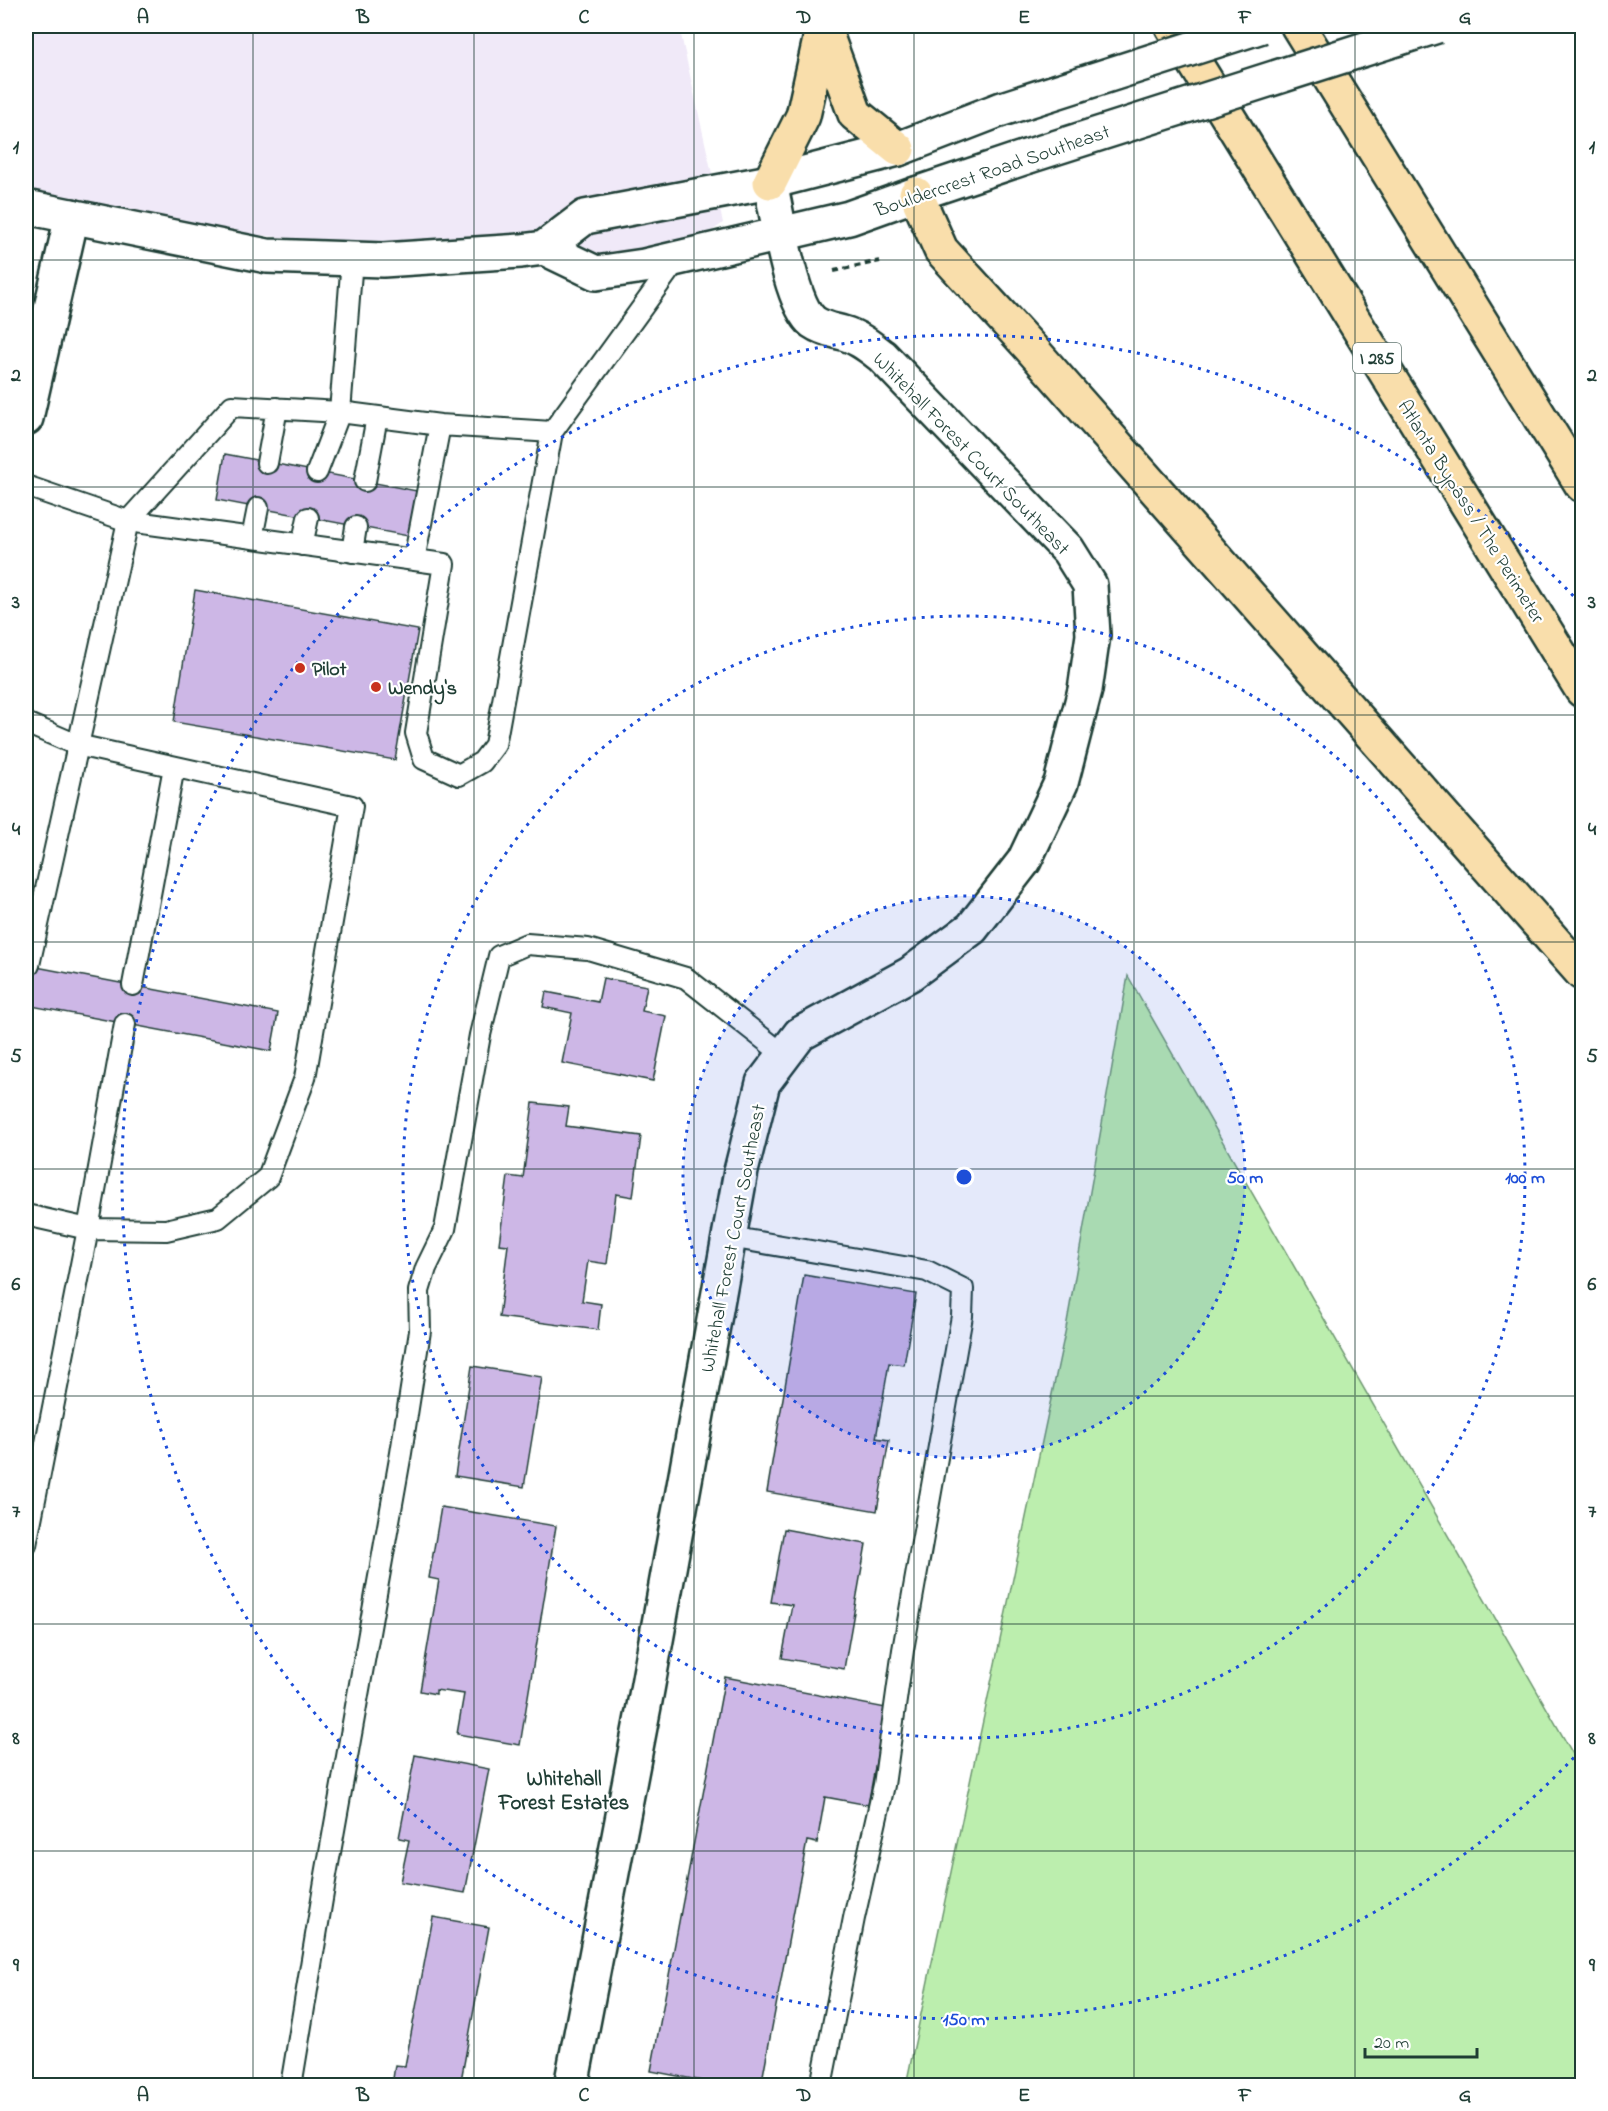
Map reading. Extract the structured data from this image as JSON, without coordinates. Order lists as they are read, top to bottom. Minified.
{"streets":{"highway":["I 285","Atlanta Bypass / The Perimeter"],"street":["Bouldercrest Road Southeast","Whitehall Forest Court Southeast"]},"crossings":[["Bouldercrest Road Southeast","Whitehall Forest Court Southeast"]],"districts":["Whitehall Forest Estates"],"places":["Pilot","Wendy's"],"scale_bar":"20 m","grid":{"columns":["A","B","C","D","E","F","G"],"rows":["1","2","3","4","5","6","7","8","9"]},"rings":["50 m","100 m","150 m"]}
